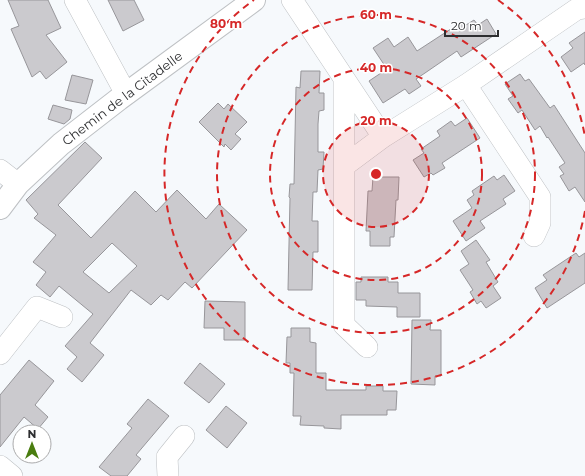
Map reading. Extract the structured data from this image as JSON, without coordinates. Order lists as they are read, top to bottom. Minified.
{"streets":{"street":["Chemin de la Citadelle"]},"scale_bar":"20 m","north":"top","rings":["60 m","80 m","40 m","20 m"]}
